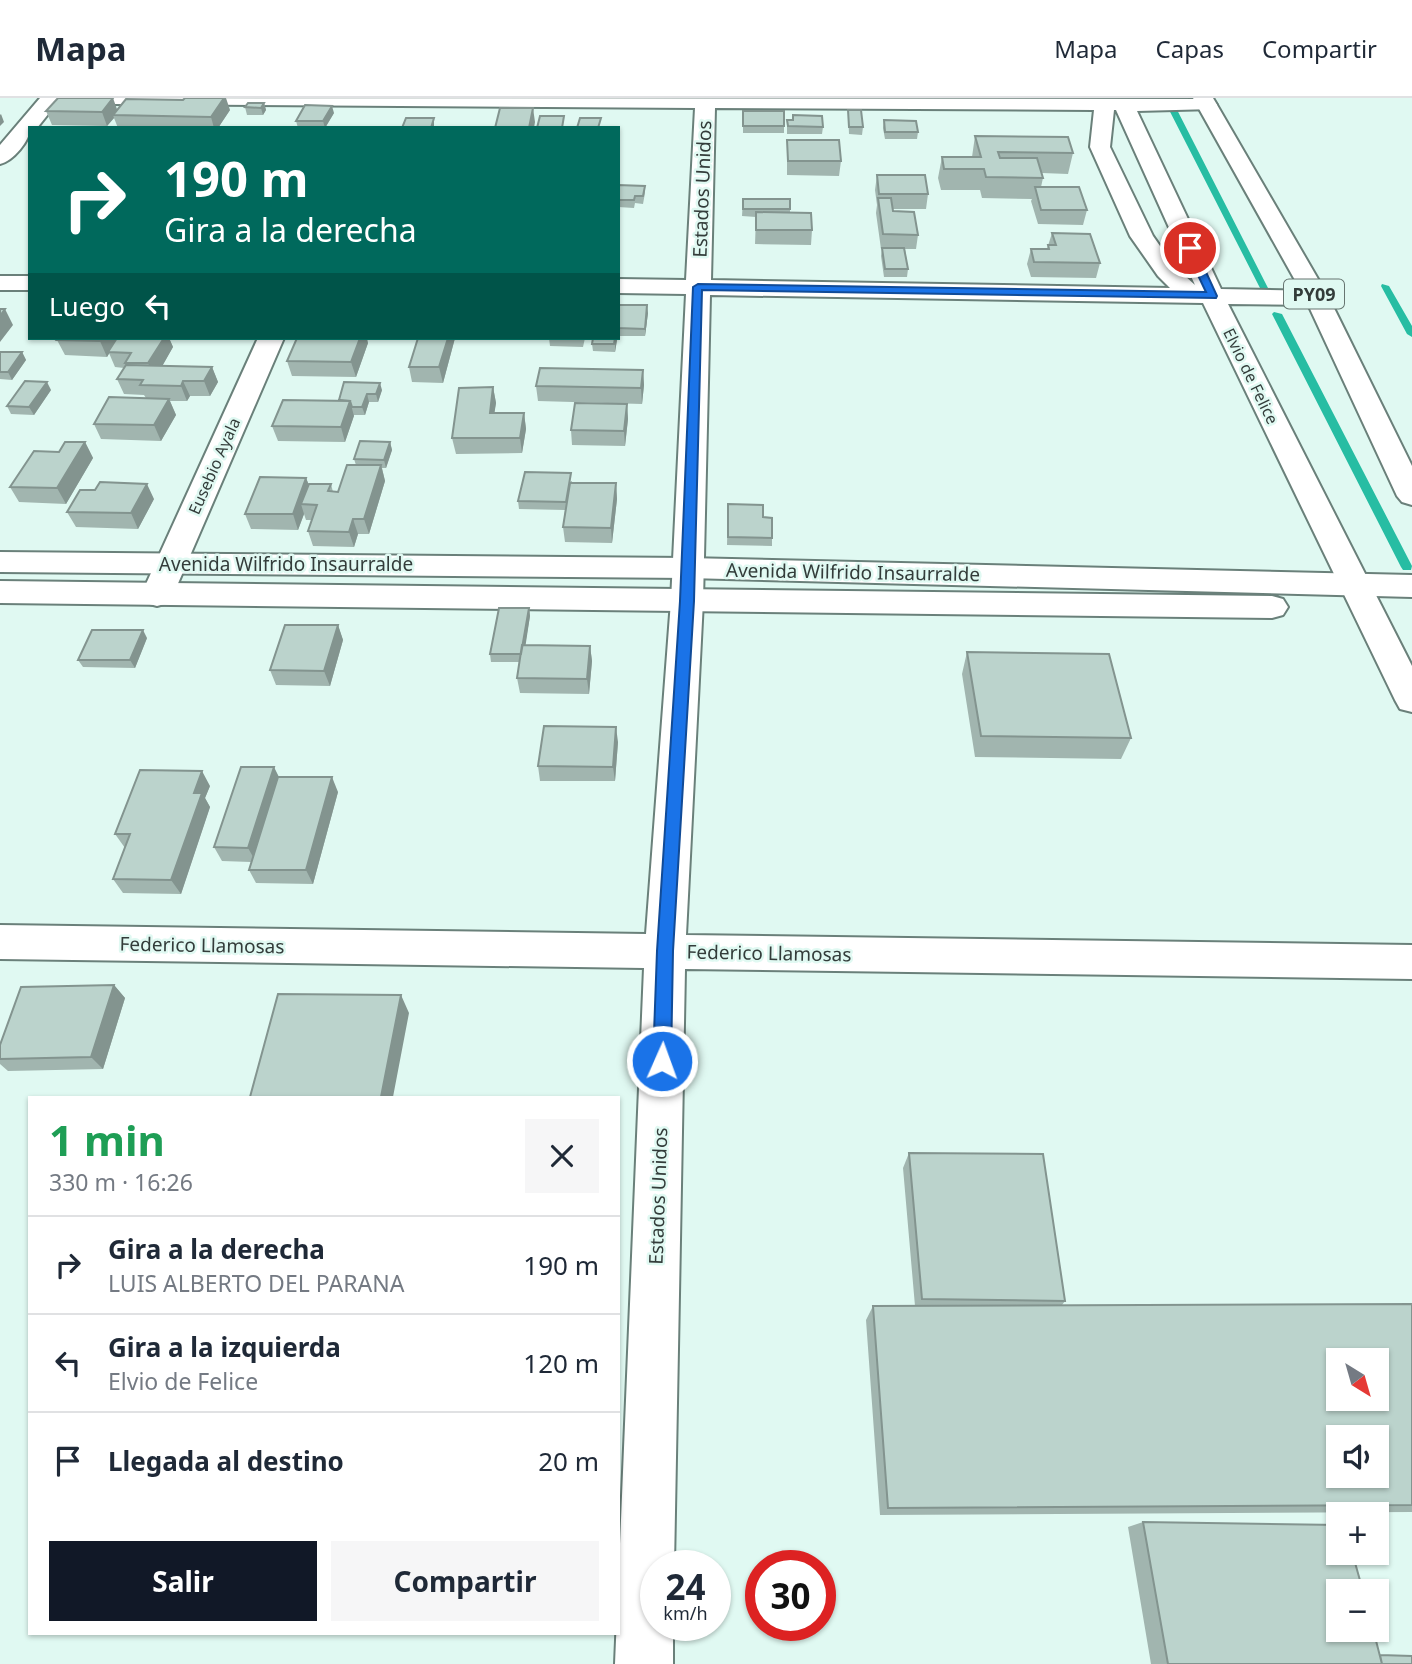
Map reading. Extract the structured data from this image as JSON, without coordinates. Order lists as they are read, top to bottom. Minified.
{"streets":{"main road":["Estados Unidos","PY09","Elvio de Felice","Eusebio Ayala","Avenida Wilfrido Insaurralde","Federico Llamosas"]},"crossings":[["Estados Unidos","Avenida Wilfrido Insaurralde"],["Estados Unidos","Federico Llamosas"],["Elvio de Felice","Avenida Wilfrido Insaurralde"],["Eusebio Ayala","Avenida Wilfrido Insaurralde"]],"north":"bottom right","page":{"header":"Mapa","nav":["Mapa","Capas","Compartir"],"turn":["190 m","Gira a la derecha"],"then":"Luego","heading":["1 min","330 m · 16:26"],"list":[{"name":"Gira a la derecha","note":"LUIS ALBERTO DEL PARANA","value":"190 m"},{"name":"Gira a la izquierda","note":"Elvio de Felice","value":"120 m"},{"name":"Llegada al destino","value":"20 m"}],"map_buttons":["+","−"],"buttons":["Salir","Compartir"],"speed":"24 km/h","limit":"30"}}
